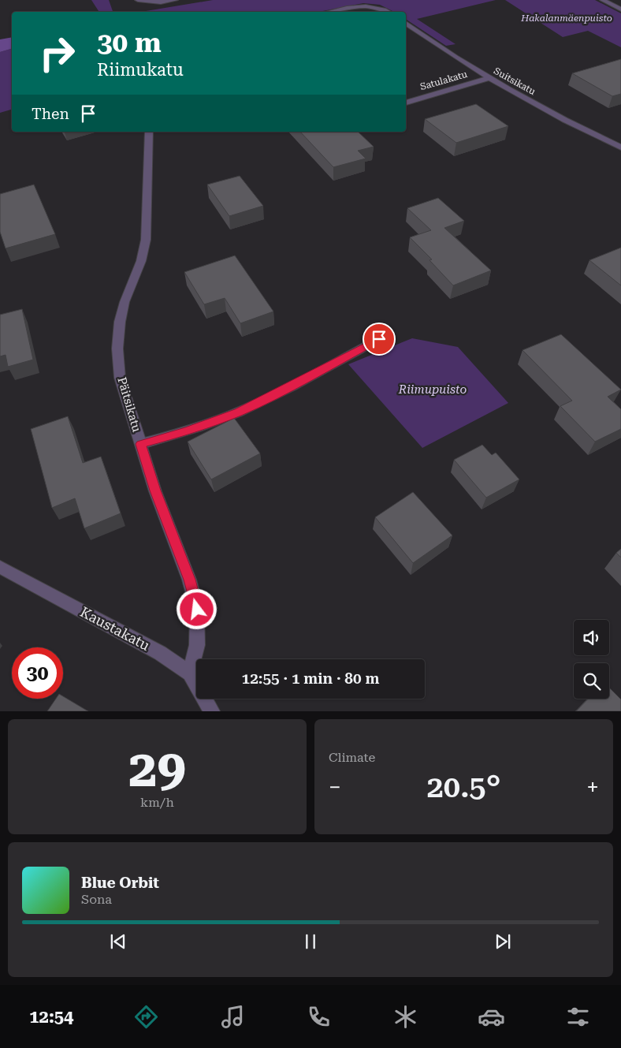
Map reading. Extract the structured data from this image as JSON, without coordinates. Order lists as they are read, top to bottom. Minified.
{"streets":{"street":["Satulakatu","Suitsikatu","Päitsikatu","Kaustakatu"]},"crossings":[["Satulakatu","Suitsikatu"],["Päitsikatu","Kaustakatu"]],"parks":["Hakalanmäenpuisto","Riimupuisto"],"page":{"turn":["30 m","Riimukatu"],"then":"Then","limit":"30","trip":"12:55 · 1 min · 80 m","tile":[["29","km/h"],"Climate"],"heat":["−","20.5°","+"],"song":["Blue Orbit","Sona"],"tabs":"12:54"}}
